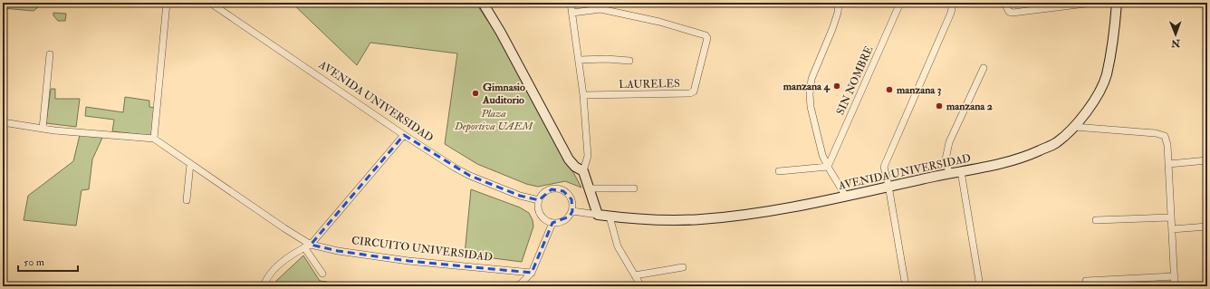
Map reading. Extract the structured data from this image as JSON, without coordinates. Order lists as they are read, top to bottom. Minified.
{"streets":{"street":["SIN NOMBRE","LAURELES","AVENIDA UNIVERSIDAD","CIRCUITO UNIVERSIDAD"]},"parks":["Plaza Deportiva UAEM"],"places":["manzana 4","manzana 3","Gimnasio Auditorio","manzana 2"],"scale_bar":"50 m","north":"bottom"}
